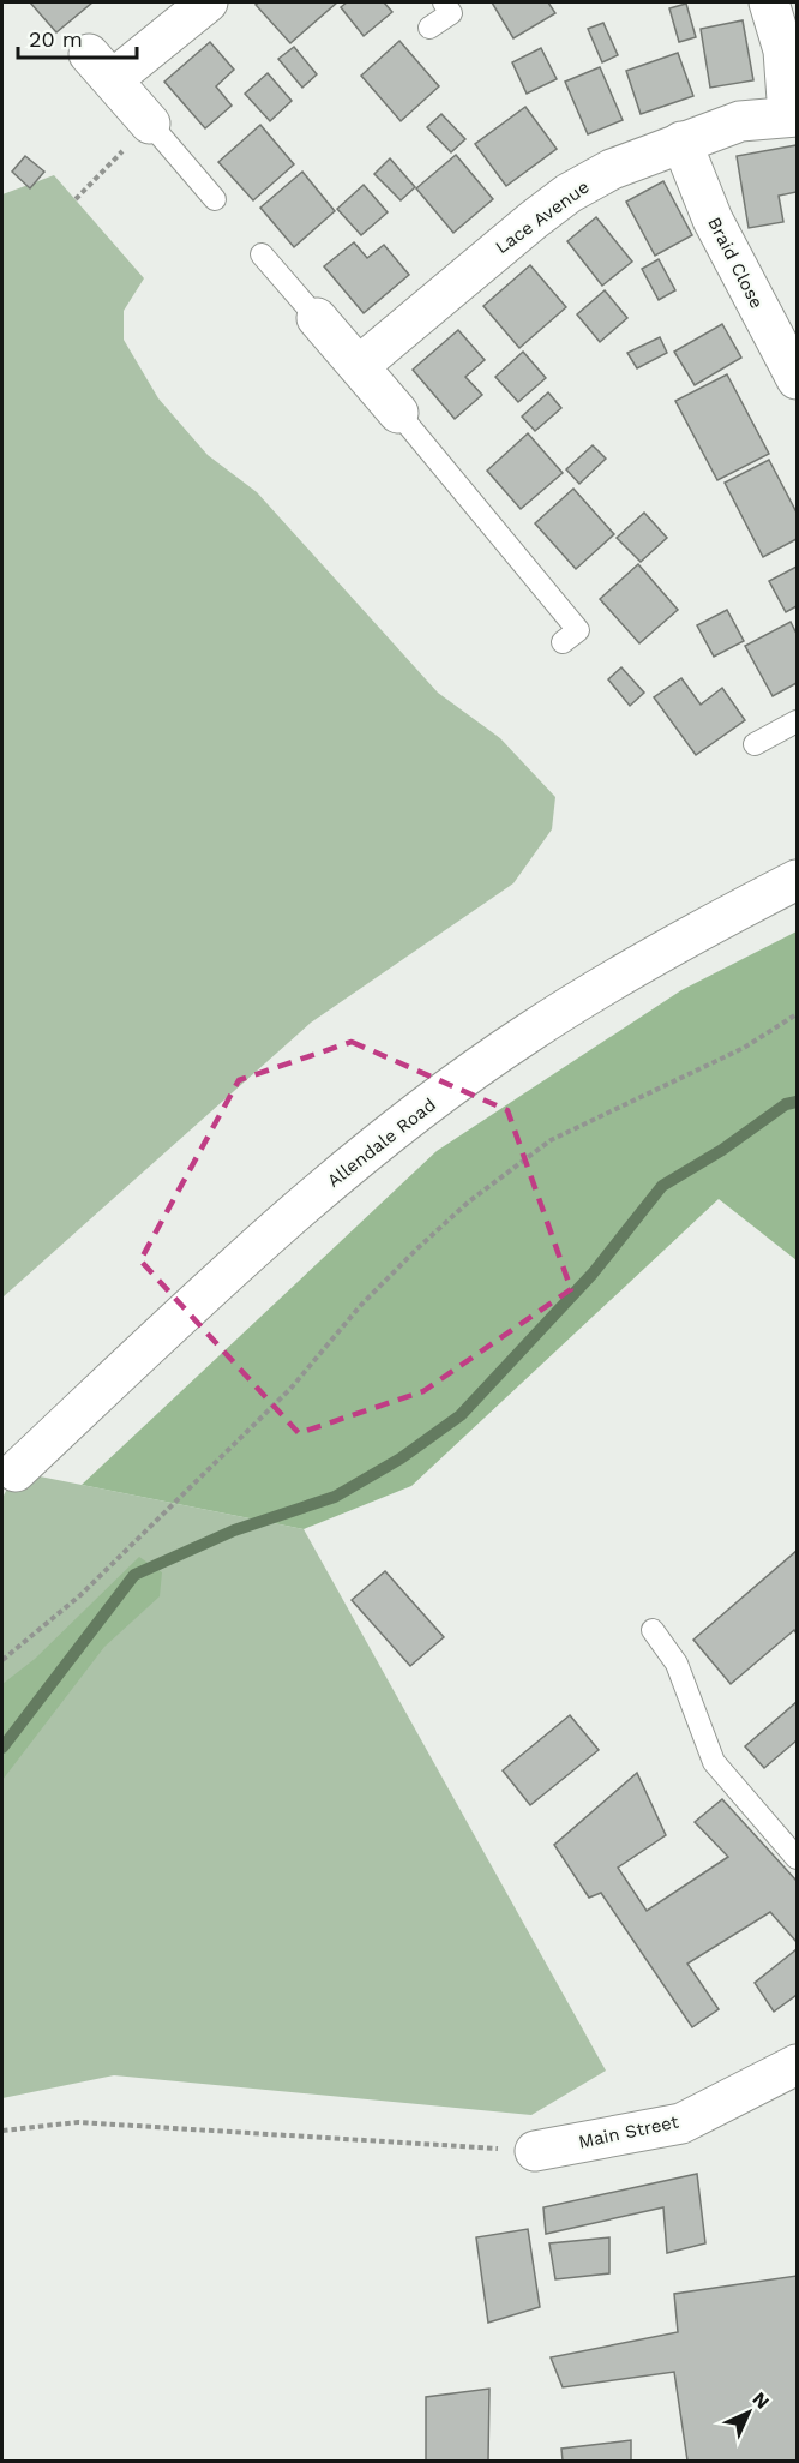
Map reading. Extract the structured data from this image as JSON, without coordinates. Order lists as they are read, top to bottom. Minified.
{"streets":{"street":["Lace Avenue","Braid Close","Allendale Road","Main Street"]},"crossings":[["Lace Avenue","Braid Close"]],"scale_bar":"20 m","north":"top right"}
